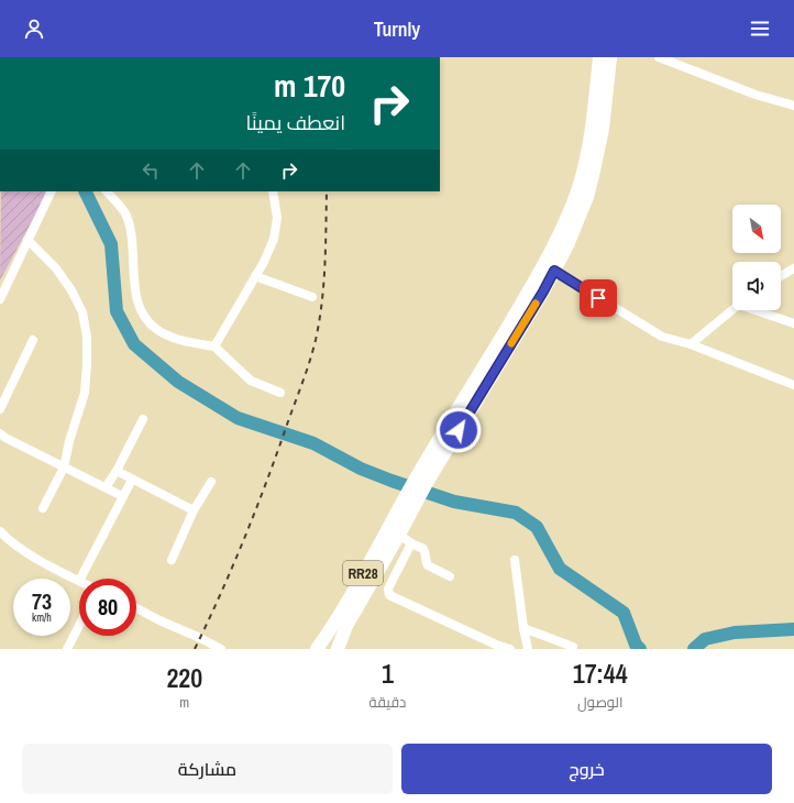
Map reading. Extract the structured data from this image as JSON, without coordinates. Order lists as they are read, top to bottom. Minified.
{"streets":{"highway":["RR28"]},"north":"bottom right","page":{"header":"Turnly","turn":["170 m","انعطف يمينًا"],"speed":"73 km/h","limit":"80","eta":["17:44","الوصول","1","دقيقة","220","m"],"buttons":["خروج","مشاركة"]}}
